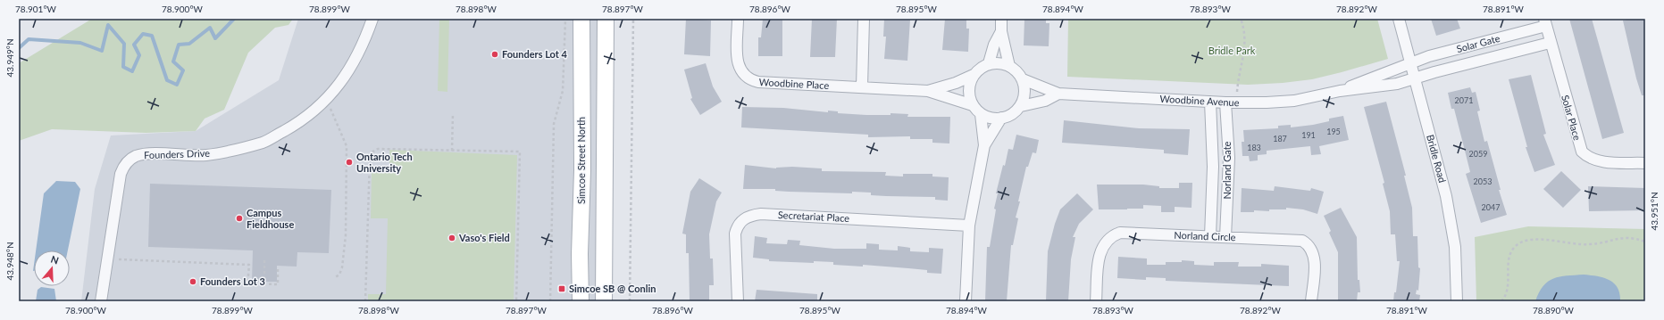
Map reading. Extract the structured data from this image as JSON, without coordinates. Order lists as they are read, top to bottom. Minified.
{"streets":{"main road":["Simcoe Street North"],"street":["Solar Gate","Woodbine Place","Woodbine Avenue","Solar Place","Founders Drive","Bridle Road","Norland Gate","Secretariat Place","Norland Circle"]},"crossings":[["Solar Gate","Woodbine Avenue"],["Solar Gate","Solar Place"],["Solar Gate","Bridle Road"],["Woodbine Place","Woodbine Avenue"],["Woodbine Avenue","Bridle Road"],["Woodbine Avenue","Norland Gate"],["Norland Gate","Norland Circle"]],"parks":["Bridle Park"],"places":{"other":["Founders Lot 4","Ontario Tech University","Campus Fieldhouse","Vaso's Field","Founders Lot 3"],"transit":["Simcoe SB @ Conlin"]},"house_numbers":["2071","195","191","187","183","2059","2053","2047"],"north":"top","coordinates":["78.901°W","78.900°W","78.899°W","78.898°W","78.897°W","78.896°W","78.895°W","78.894°W","78.893°W","78.892°W","78.891°W","43.949°N","43.951°N","43.948°N","78.890°W"]}
